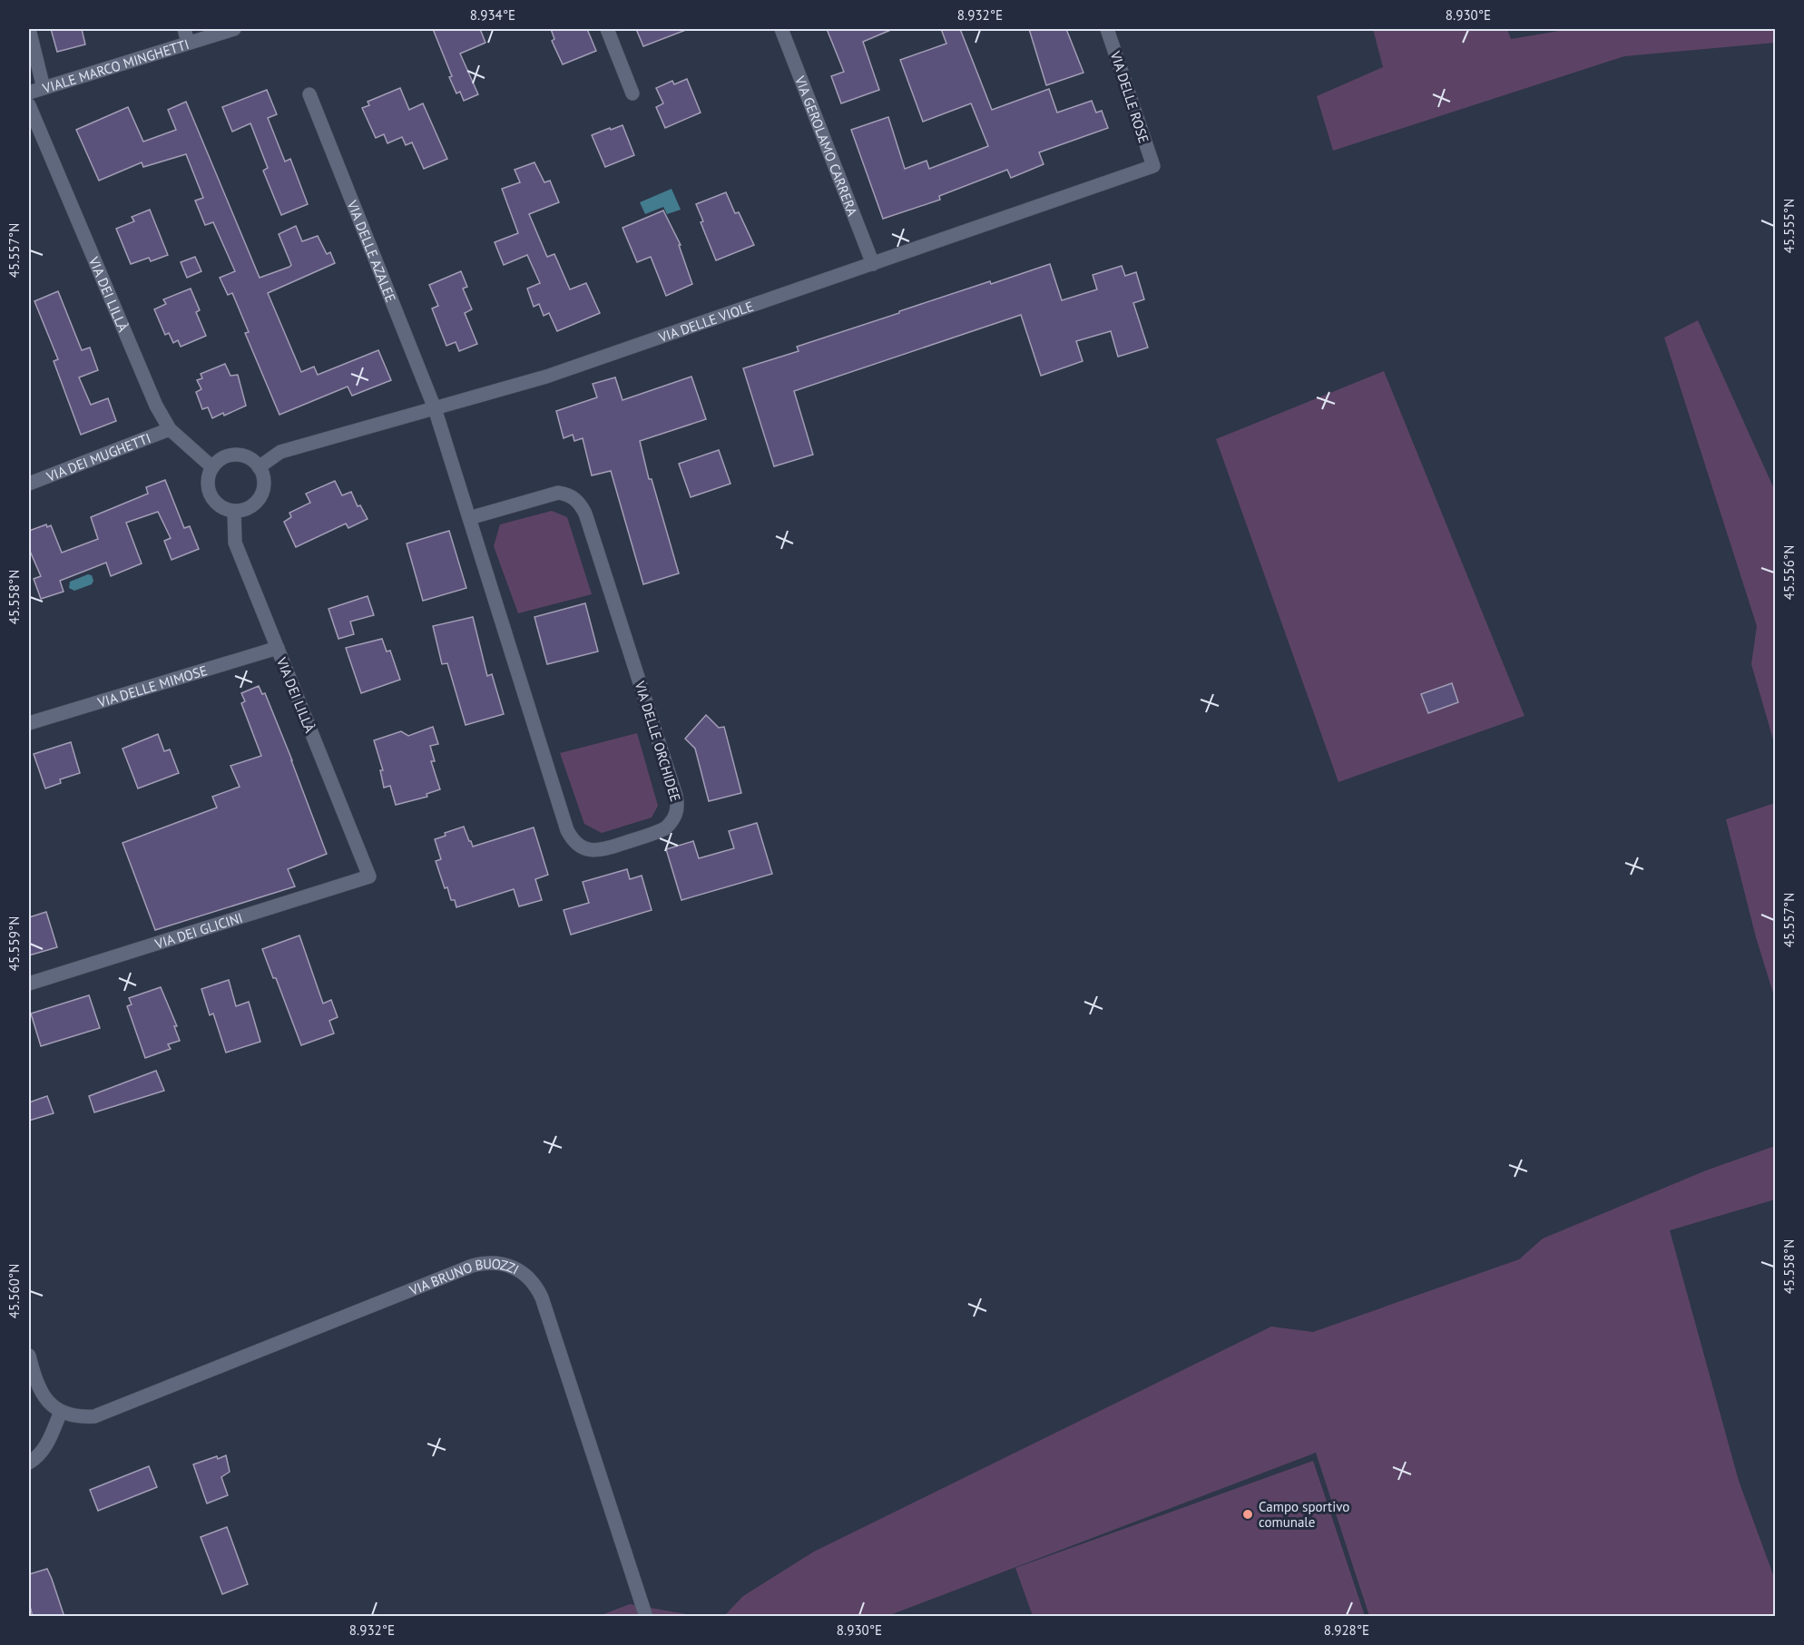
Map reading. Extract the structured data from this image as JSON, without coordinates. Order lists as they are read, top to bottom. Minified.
{"streets":{"street":["VIALE MARCO MINGHETTI","VIA DELLE ROSE","VIA GEROLAMO CARRERA","VIA DELLE AZALEE","VIA DEI LILLÀ","VIA DELLE VIOLE","VIA DEI MUGHETTI","VIA DELLE MIMOSE","VIA DELLE ORCHIDEE","VIA DEI GLICINI","VIA BRUNO BUOZZI"]},"crossings":[["VIA DELLE ROSE","VIA DELLE VIOLE"],["VIA GEROLAMO CARRERA","VIA DELLE VIOLE"],["VIA DELLE AZALEE","VIA DELLE VIOLE"],["VIA DELLE AZALEE","VIA DELLE ORCHIDEE"],["VIA DEI LILLÀ","VIA DELLE VIOLE"],["VIA DEI LILLÀ","VIA DEI MUGHETTI"],["VIA DEI LILLÀ","VIA DELLE MIMOSE"],["VIA DEI LILLÀ","VIA DEI GLICINI"],["VIA DELLE VIOLE","VIA DELLE ORCHIDEE"]],"places":["Campo sportivo comunale"],"coordinates":["8.934°E","8.932°E","8.930°E","45.555°N","45.557°N","45.556°N","45.558°N","45.559°N","45.560°N","8.928°E"]}
